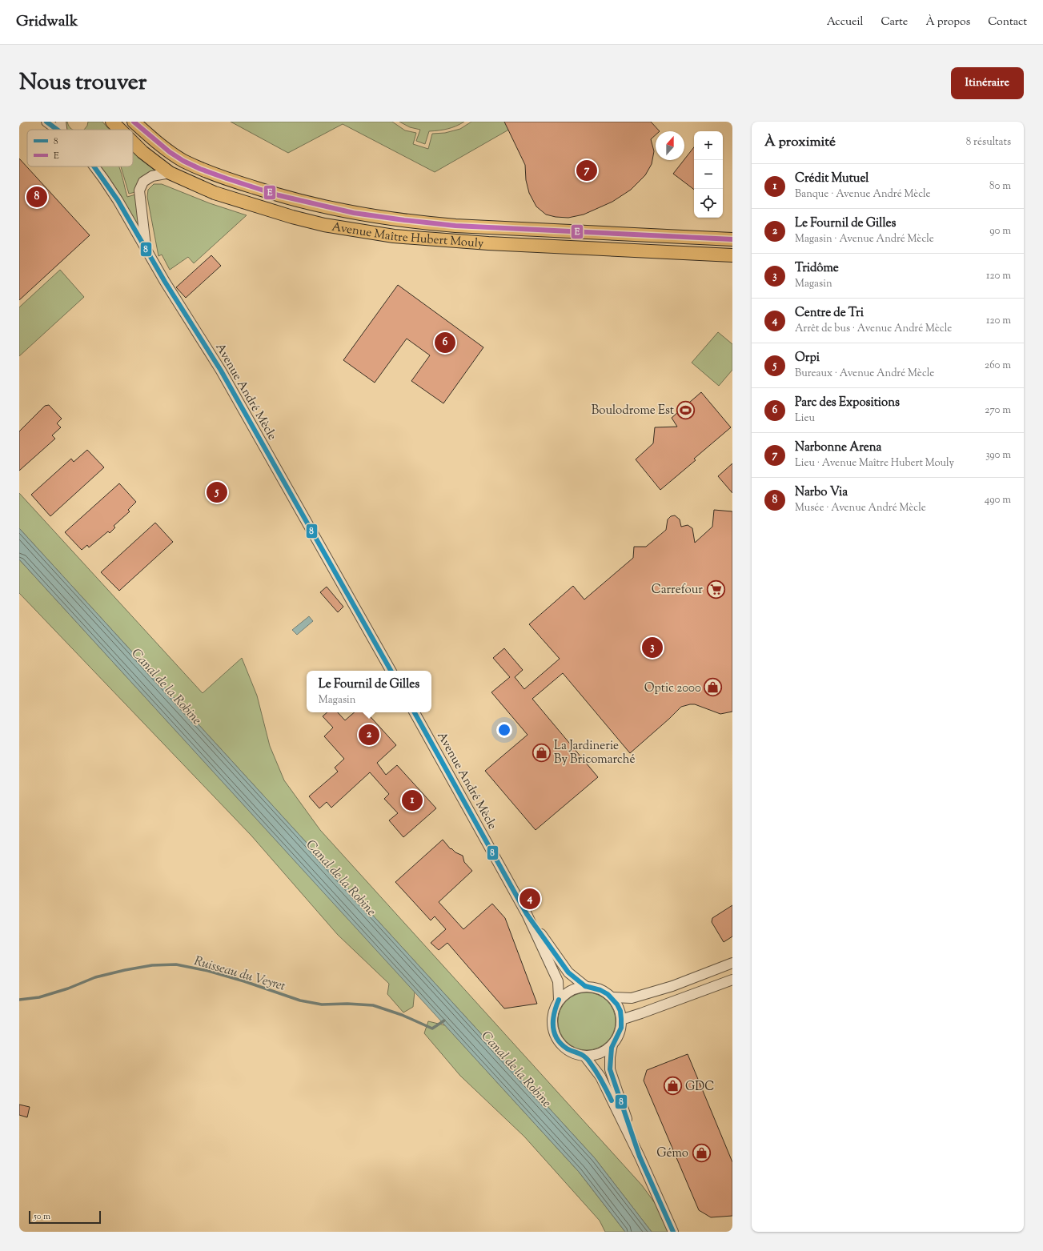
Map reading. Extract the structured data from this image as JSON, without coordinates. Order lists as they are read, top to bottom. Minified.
{"streets":{"main road":["Avenue Maître Hubert Mouly"],"street":["Avenue André Mècle"]},"water":["Canal de la Robine","Ruisseau du Veyret"],"places":{"sports":["Boulodrome Est"],"supermarket":["Carrefour"],"shop":["Optic 2000","La Jardinerie By Bricomarché","GDC","Gémo"]},"lines":["transit line 8","transit line E"],"legend":["8","E"],"scale_bar":"50 m","north":"top","page":{"header":"Gridwalk","nav":["Accueil","Carte","À propos","Contact"],"title":"Nous trouver","buttons":"Itinéraire","heading":["À proximité","8 résultats"],"map_buttons":["+","−"],"pins":["7","8","6","5","3","2","1","4"],"list":[{"mark":"1","name":"Crédit Mutuel","note":"Banque · Avenue André Mècle","value":"80 m"},{"mark":"2","name":"Le Fournil de Gilles","note":"Magasin · Avenue André Mècle","value":"90 m"},{"mark":"3","name":"Tridôme","note":"Magasin","value":"120 m"},{"mark":"4","name":"Centre de Tri","note":"Arrêt de bus · Avenue André Mècle","value":"120 m"},{"mark":"5","name":"Orpi","note":"Bureaux · Avenue André Mècle","value":"260 m"},{"mark":"6","name":"Parc des Expositions","note":"Lieu","value":"270 m"},{"mark":"7","name":"Narbonne Arena","note":"Lieu · Avenue Maître Hubert Mouly","value":"390 m"},{"mark":"8","name":"Narbo Via","note":"Musée · Avenue André Mècle","value":"490 m"}],"popup":["Le Fournil de Gilles","Magasin"],"scale":"50 m"}}
